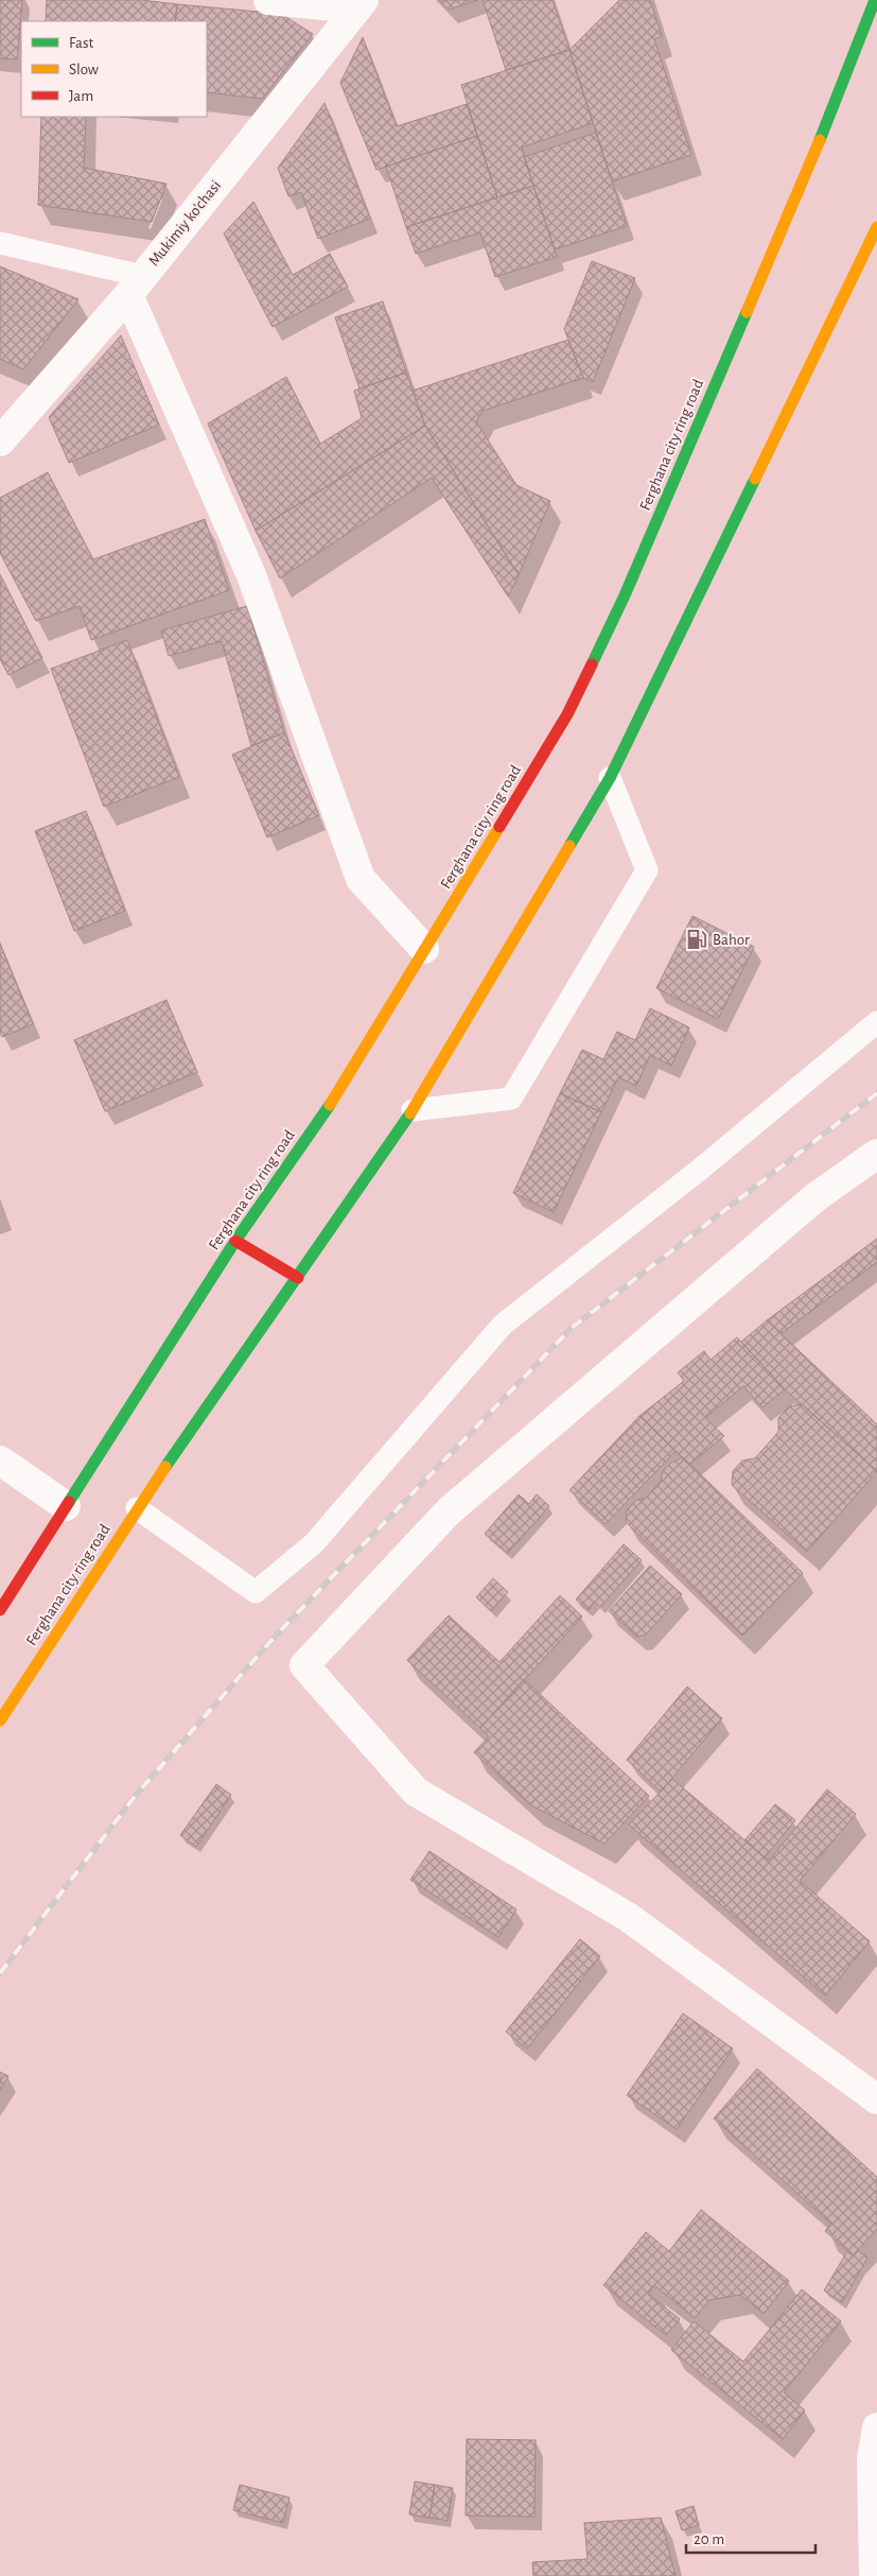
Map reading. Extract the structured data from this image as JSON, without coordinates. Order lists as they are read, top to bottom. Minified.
{"streets":{"highway":["Ferghana city ring road"],"street":["Mukimiy ko'chasi"]},"places":{"fuel station":["Bahor"]},"legend":["Fast","Slow","Jam"],"scale_bar":"20 m"}
